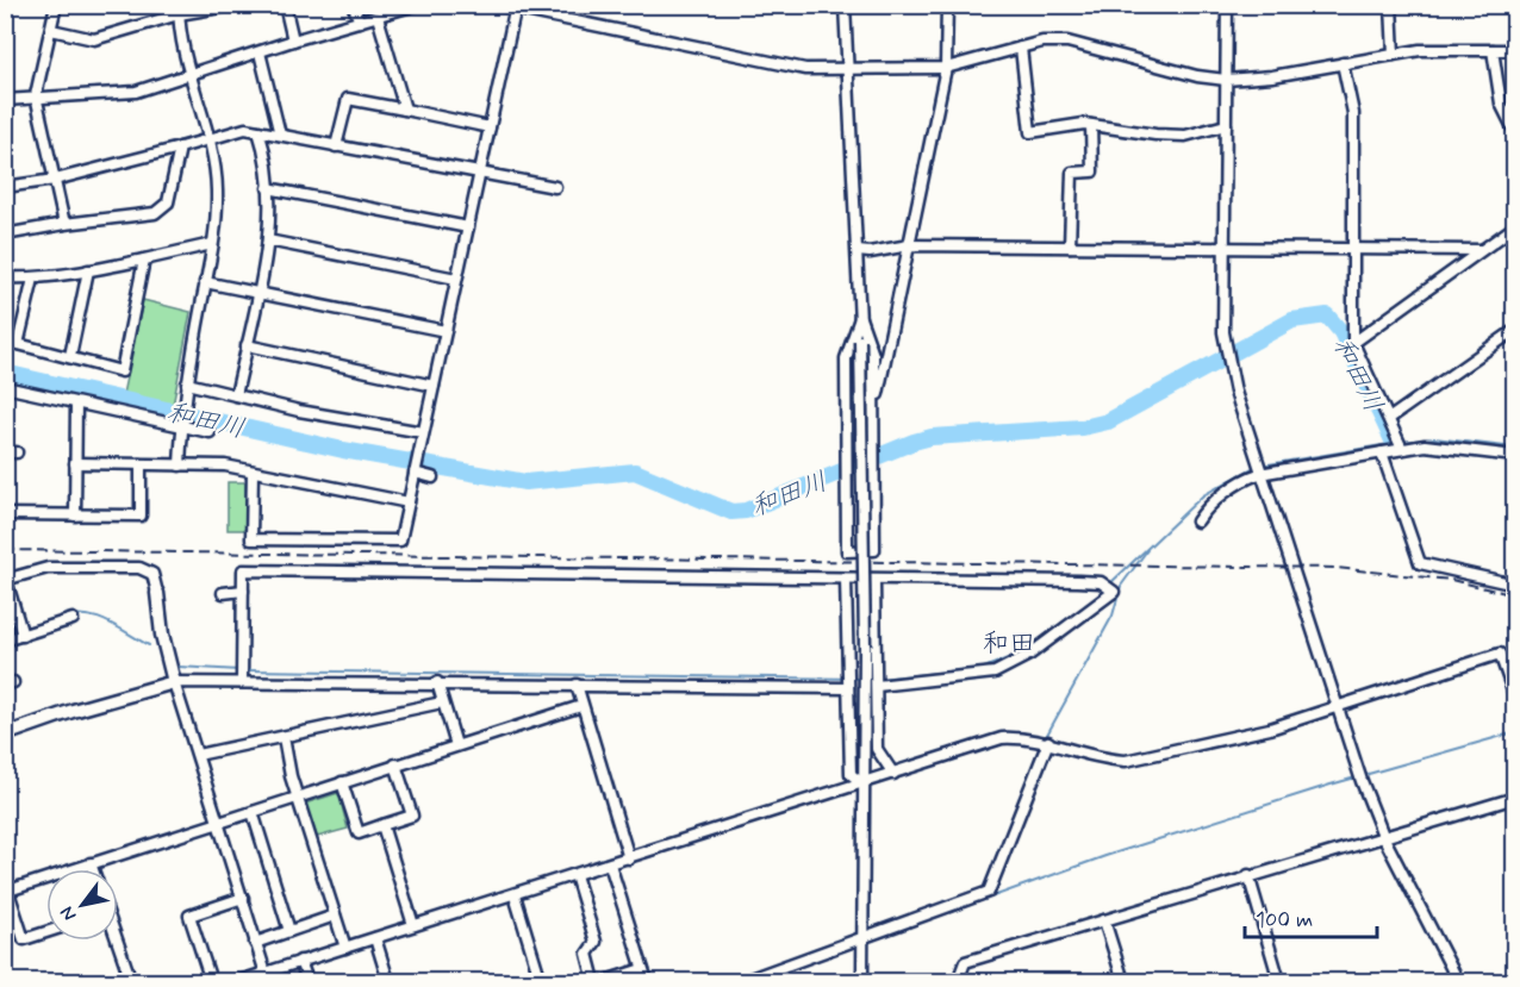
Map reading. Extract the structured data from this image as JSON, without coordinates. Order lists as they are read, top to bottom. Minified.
{"districts":["和田"],"water":["和田川"],"scale_bar":"100 m","north":"bottom left"}
